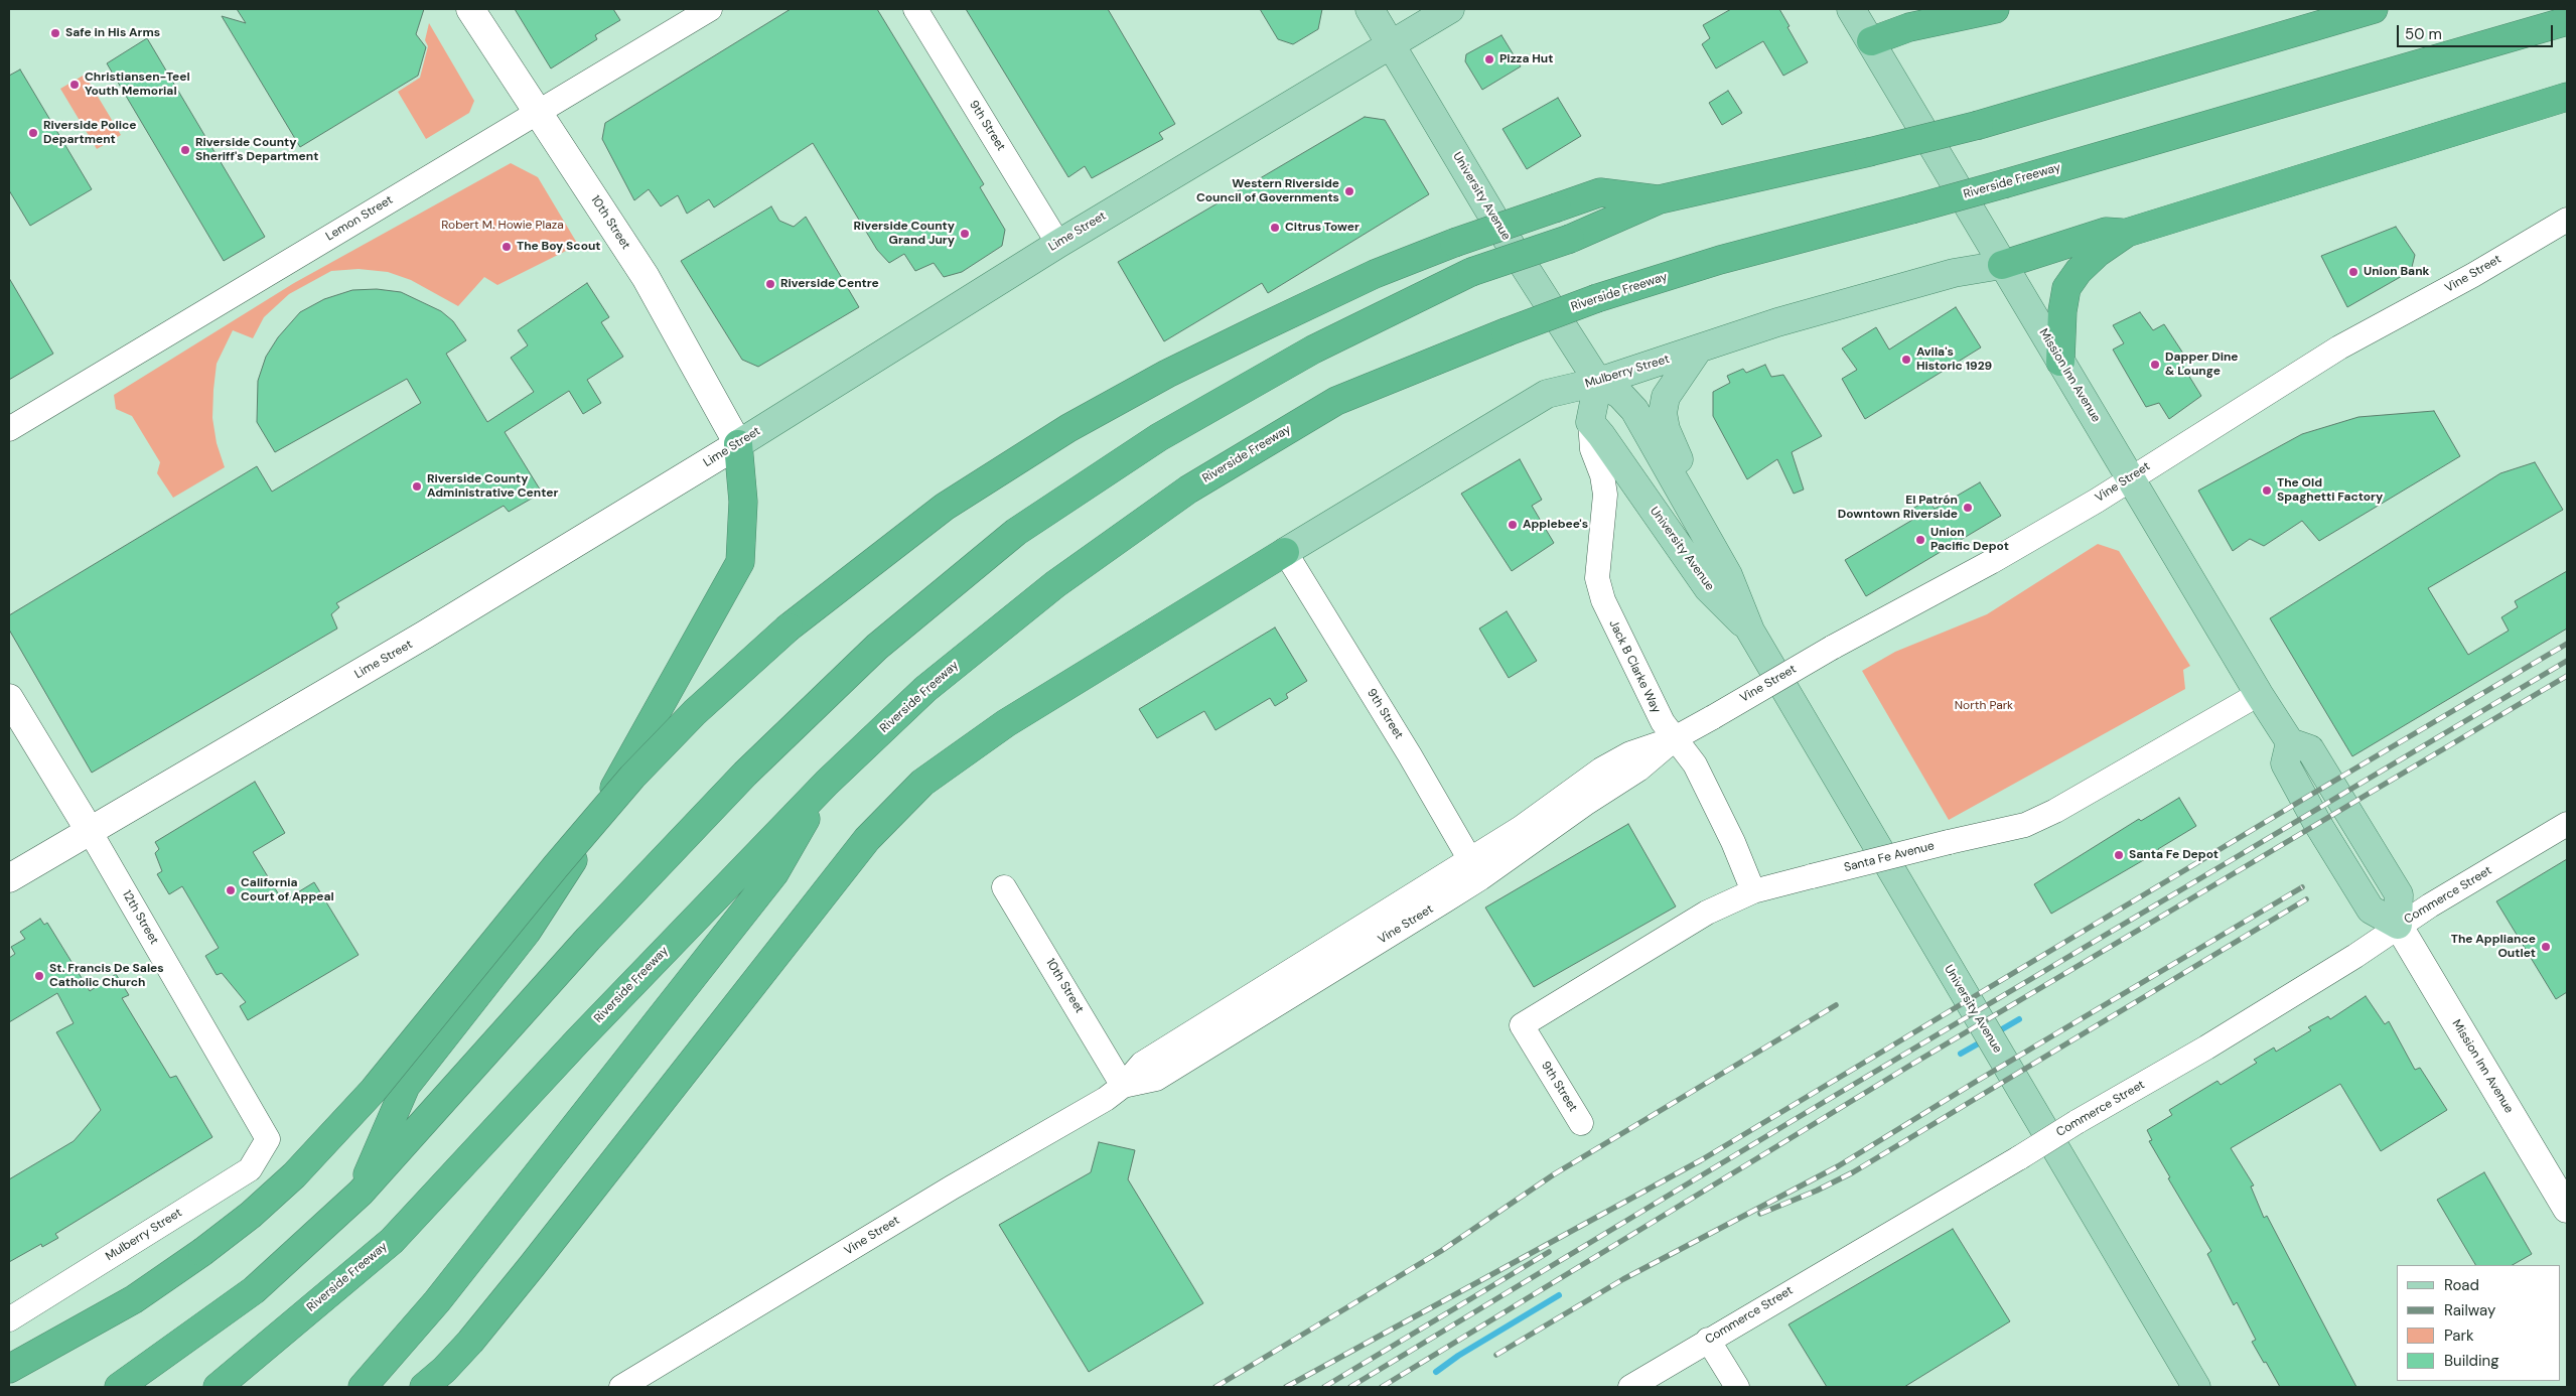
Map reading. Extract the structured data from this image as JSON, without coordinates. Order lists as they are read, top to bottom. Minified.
{"streets":{"highway":["Riverside Freeway"],"main road":["University Avenue","10th Street","Lime Street","Mulberry Street","Mission Inn Avenue","12th Street"],"street":["9th Street","Lemon Street","Vine Street","Jack B Clarke Way","Santa Fe Avenue","Commerce Street"]},"crossings":[["9th Street","Lime Street"],["9th Street","Vine Street"],["9th Street","Mulberry Street"],["9th Street","Santa Fe Avenue"],["University Avenue","Lime Street"],["University Avenue","Mulberry Street"],["University Avenue","Jack B Clarke Way"],["Lemon Street","10th Street"],["10th Street","Lime Street"],["10th Street","Vine Street"],["Lime Street","12th Street"],["Vine Street","Mission Inn Avenue"],["Vine Street","Jack B Clarke Way"],["Mulberry Street","Mission Inn Avenue"],["Mulberry Street","12th Street"],["Mission Inn Avenue","Santa Fe Avenue"],["Mission Inn Avenue","Commerce Street"],["Jack B Clarke Way","Santa Fe Avenue"]],"parks":["Robert M. Howie Plaza","North Park"],"places":["Safe in His Arms","Pizza Hut","Christiansen-Teel Youth Memorial","Riverside Police Department","Riverside County Sheriff's Department","Western Riverside Council of Governments","Citrus Tower","Riverside County Grand Jury","The Boy Scout","Union Bank","Riverside Centre","Avila's Historic 1929","Dapper Dine & Lounge","Riverside County Administrative Center","The Old Spaghetti Factory","El Patrón Downtown Riverside","Applebee's","Union Pacific Depot","Santa Fe Depot","California Court of Appeal","The Appliance Outlet","St. Francis De Sales Catholic Church"],"legend":["Road","Railway","Park","Building"],"scale_bar":"50 m"}
